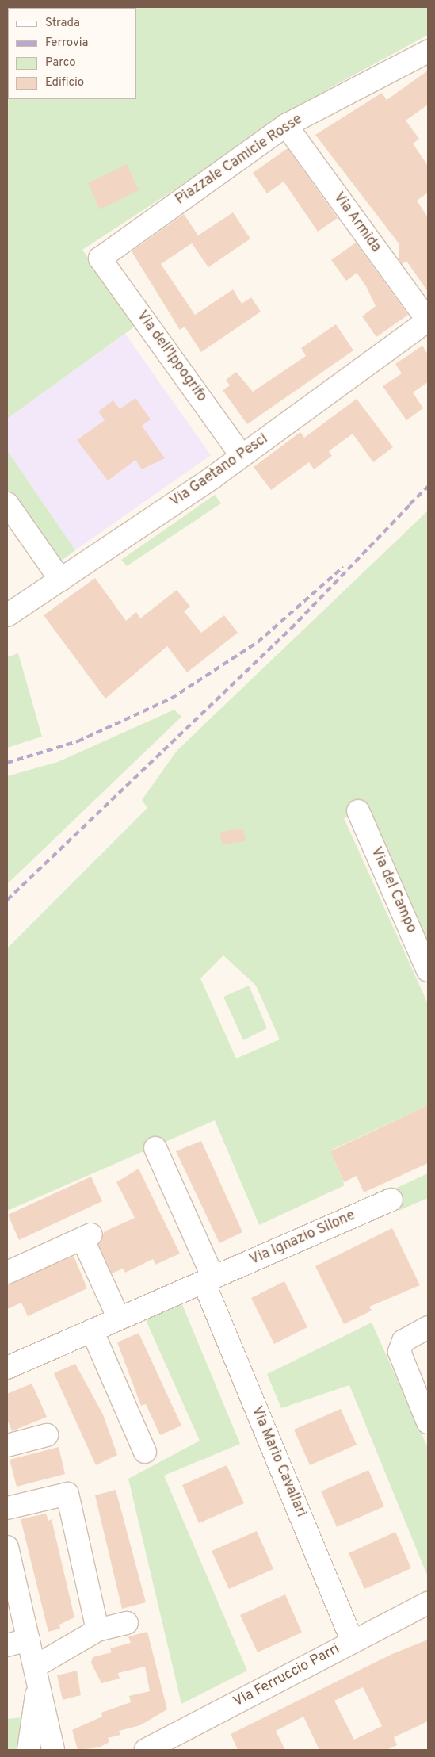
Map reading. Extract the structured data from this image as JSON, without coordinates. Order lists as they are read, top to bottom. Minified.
{"streets":{"street":["Piazzale Camicie Rosse","Via Armida","Via dell'Ippogrifo","Via Gaetano Pesci","Via del Campo","Via Ignazio Silone","Via Mario Cavallari","Via Ferruccio Parri"]},"crossings":[["Piazzale Camicie Rosse","Via Armida"],["Piazzale Camicie Rosse","Via dell'Ippogrifo"],["Via Armida","Via Gaetano Pesci"],["Via dell'Ippogrifo","Via Gaetano Pesci"],["Via Ignazio Silone","Via Mario Cavallari"],["Via Mario Cavallari","Via Ferruccio Parri"]],"legend":["Strada","Ferrovia","Parco","Edificio"]}
